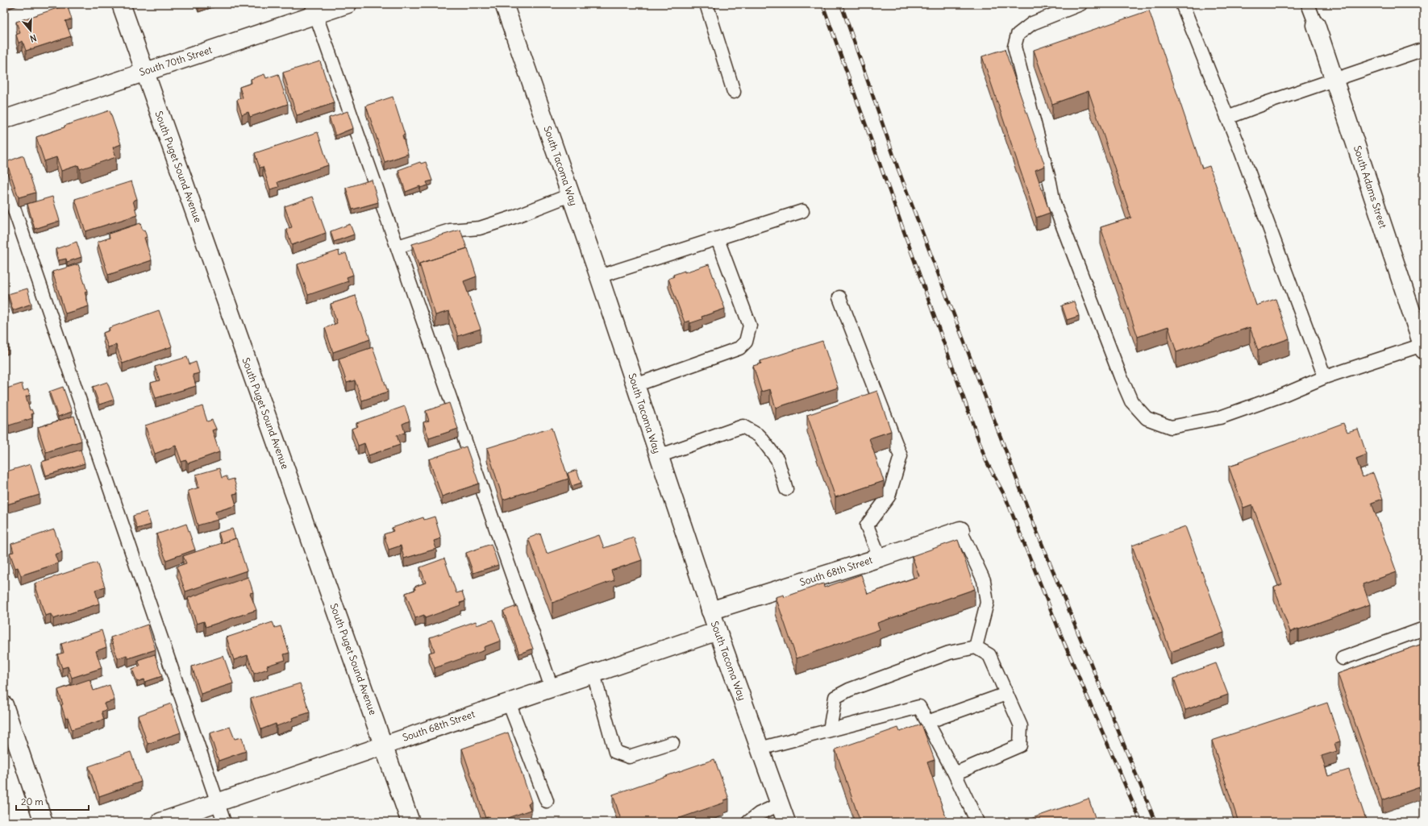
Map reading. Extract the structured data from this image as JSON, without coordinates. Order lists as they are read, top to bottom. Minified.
{"streets":{"street":["South 70th Street","South Tacoma Way","South Puget Sound Avenue","South Adams Street","South 68th Street"]},"crossings":[["South 70th Street","South Puget Sound Avenue"],["South Tacoma Way","South 68th Street"],["South Puget Sound Avenue","South 68th Street"]],"scale_bar":"20 m","north":"bottom"}
